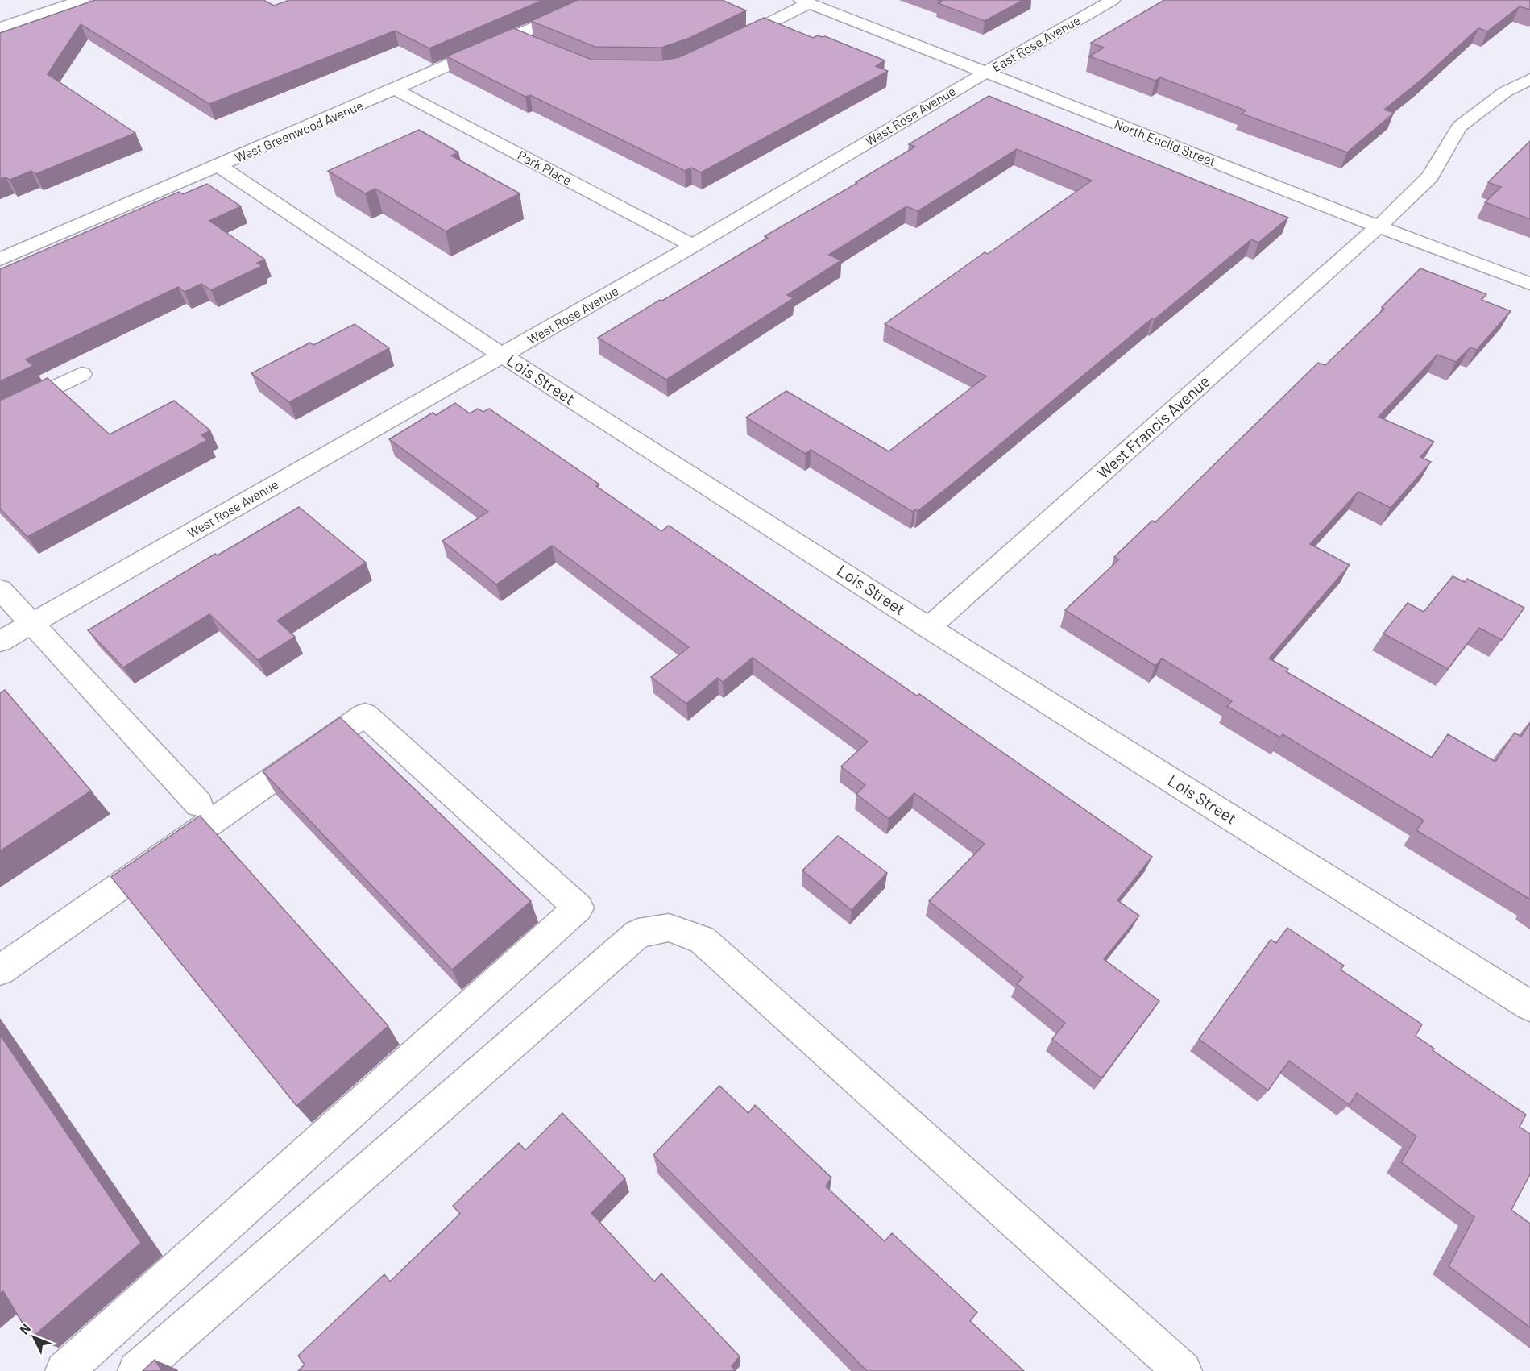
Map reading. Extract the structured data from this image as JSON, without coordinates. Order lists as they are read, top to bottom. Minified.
{"streets":{"street":["East Rose Avenue","West Rose Avenue","West Greenwood Avenue","North Euclid Street","Park Place","Lois Street","West Francis Avenue"]},"crossings":[["East Rose Avenue","West Rose Avenue"],["East Rose Avenue","North Euclid Street"],["West Rose Avenue","North Euclid Street"],["West Rose Avenue","Park Place"],["West Rose Avenue","Lois Street"],["West Greenwood Avenue","Park Place"],["West Greenwood Avenue","Lois Street"],["North Euclid Street","West Francis Avenue"],["Lois Street","West Francis Avenue"]],"north":"top left"}
